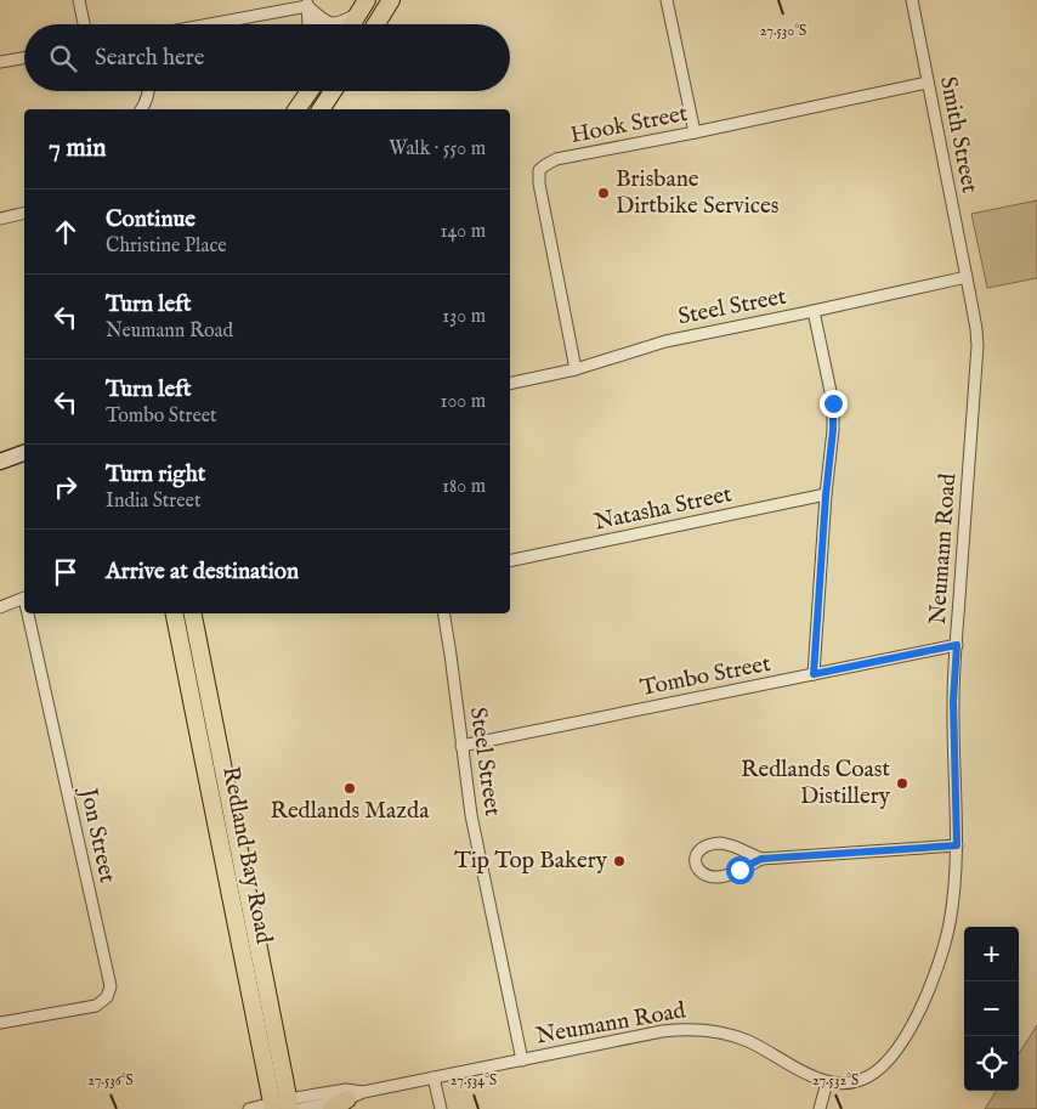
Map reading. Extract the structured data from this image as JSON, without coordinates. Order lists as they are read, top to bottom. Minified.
{"streets":{"main road":["Redland Bay Road"],"street":["Hook Street","Smith Street","Steel Street","Natasha Street","Neumann Road","Tombo Street","Jon Street"]},"crossings":[["Hook Street","Smith Street"],["Hook Street","Steel Street"],["Smith Street","Steel Street"],["Smith Street","Neumann Road"],["Steel Street","Neumann Road"],["Steel Street","Tombo Street"],["Neumann Road","Tombo Street"],["Neumann Road","Redland Bay Road"]],"places":["Brisbane Dirtbike Services","Redlands Coast Distillery","Redlands Mazda","Tip Top Bakery"],"page":{"search":"Search here","heading":["7 min","Walk · 550 m"],"list":[["Continue","Christine Place","140 m"],["Turn left","Neumann Road","130 m"],["Turn left","Tombo Street","100 m"],["Turn right","India Street","180 m"],"Arrive at destination"],"map_buttons":["+","−"]},"coordinates":["27.530°S","27.536°S","27.534°S","27.532°S"]}
